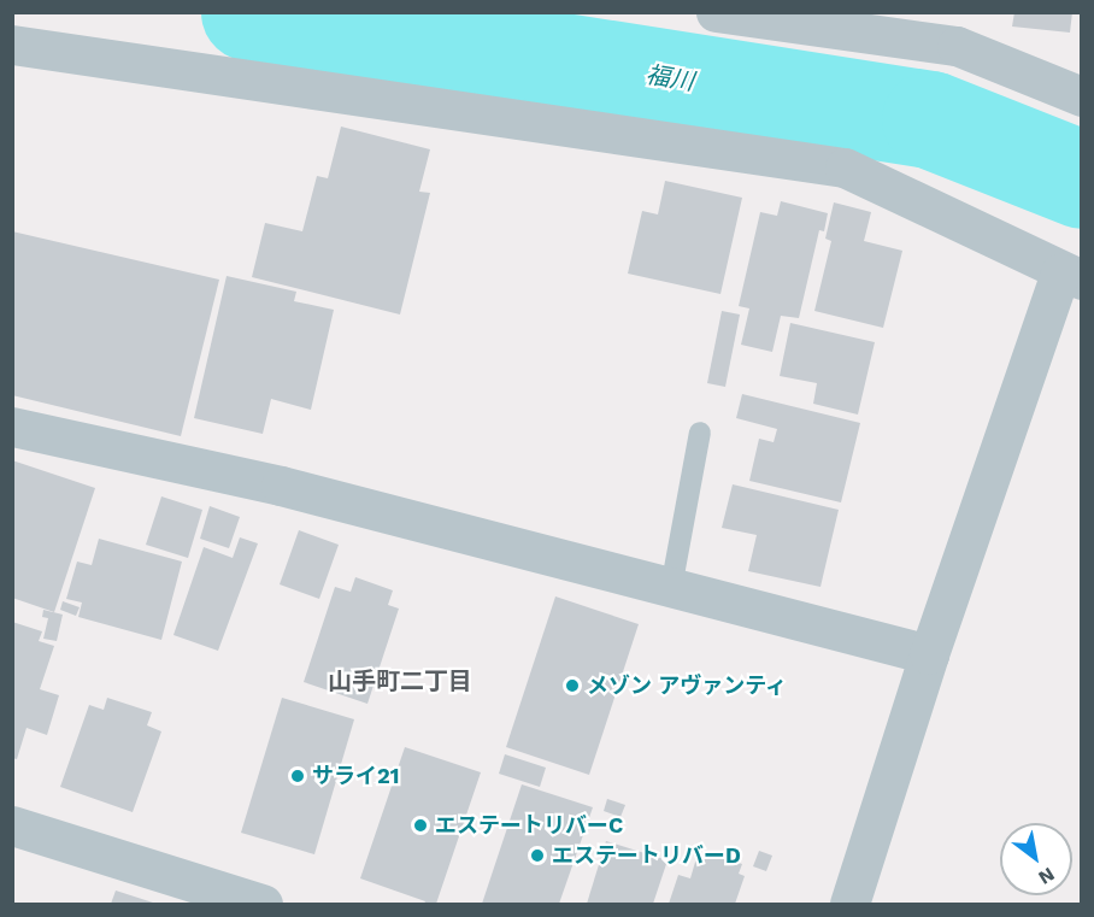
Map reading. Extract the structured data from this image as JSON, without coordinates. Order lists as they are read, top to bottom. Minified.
{"districts":["山手町二丁目"],"water":["福川"],"places":["メゾン アヴァンティ","サライ21","エステートリバーC","エステートリバーD"],"north":"bottom right"}
